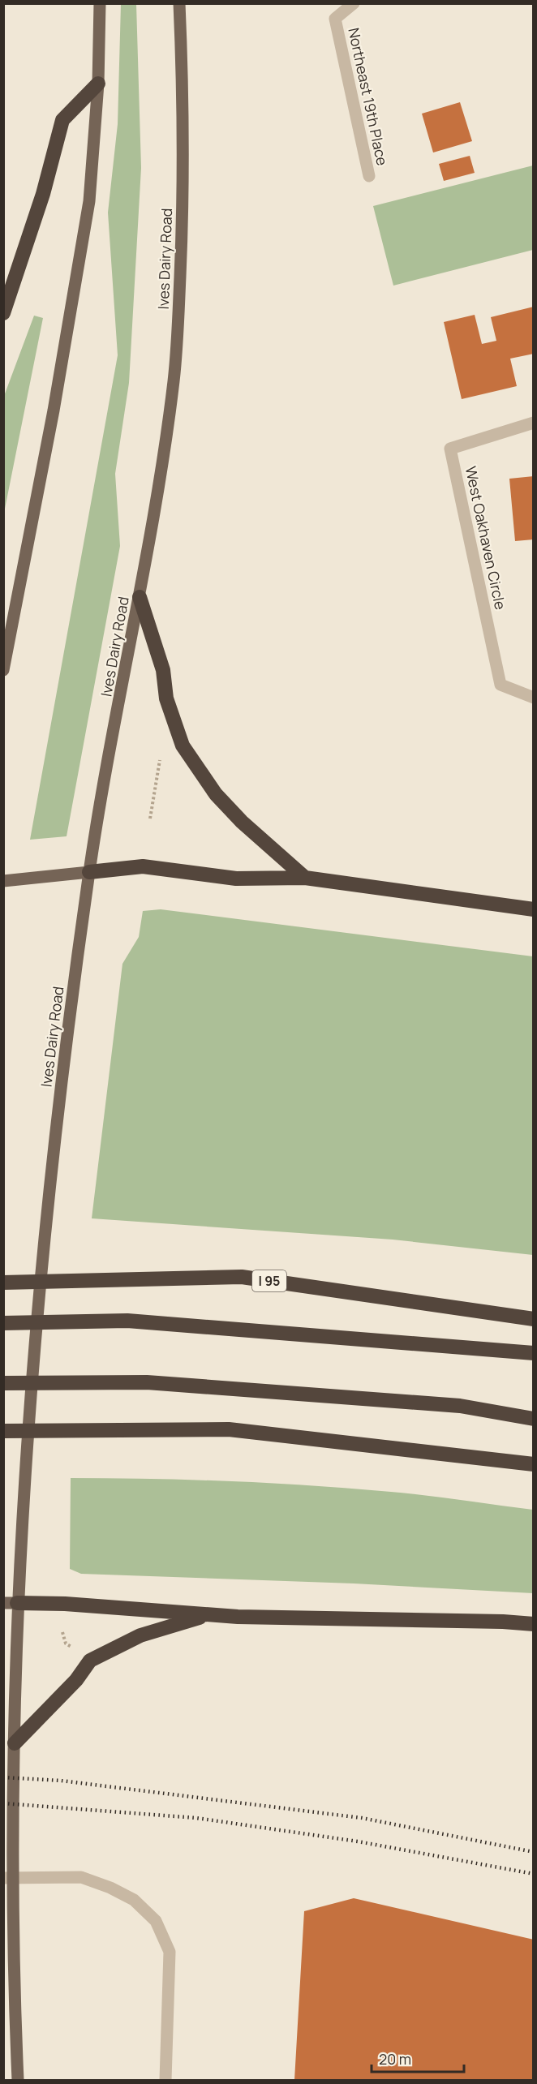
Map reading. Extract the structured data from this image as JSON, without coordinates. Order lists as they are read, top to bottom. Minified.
{"streets":{"highway":["I 95"],"main road":["Ives Dairy Road"],"street":["Northeast 19th Place","West Oakhaven Circle"]},"scale_bar":"20 m"}
